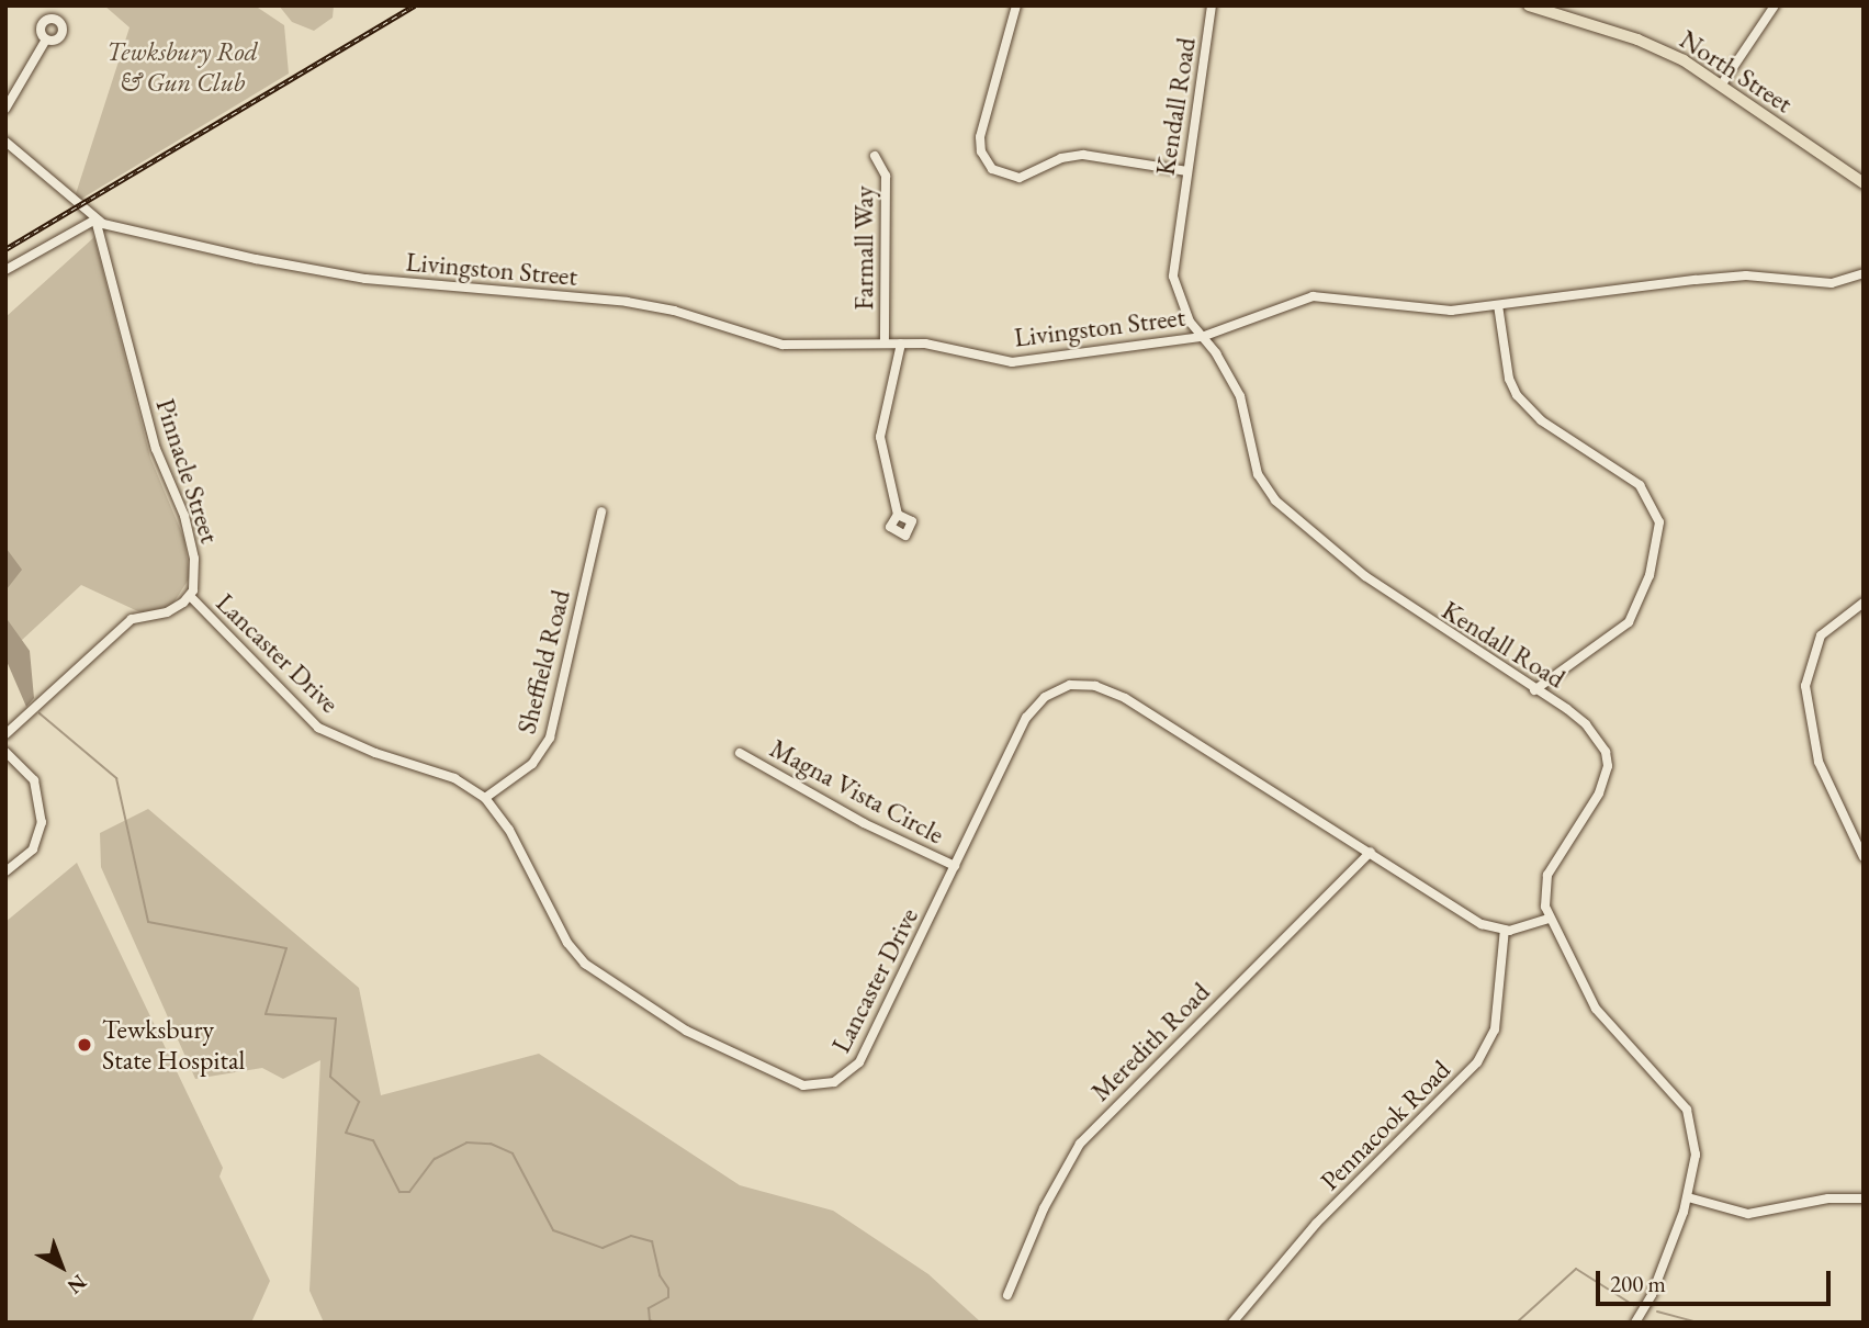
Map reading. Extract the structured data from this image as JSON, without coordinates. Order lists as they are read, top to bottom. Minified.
{"streets":{"main road":["North Street"],"street":["Kendall Road","Farmall Way","Livingston Street","Pinnacle Street","Lancaster Drive","Sheffield Road","Magna Vista Circle","Meredith Road","Pennacook Road"]},"crossings":[["Kendall Road","Livingston Street"],["Farmall Way","Livingston Street"],["Livingston Street","Pinnacle Street"],["Pinnacle Street","Lancaster Drive"],["Lancaster Drive","Sheffield Road"],["Lancaster Drive","Magna Vista Circle"],["Lancaster Drive","Meredith Road"],["Lancaster Drive","Pennacook Road"]],"parks":["Tewksbury Rod & Gun Club"],"places":["Tewksbury State Hospital"],"scale_bar":"200 m","north":"bottom right"}
